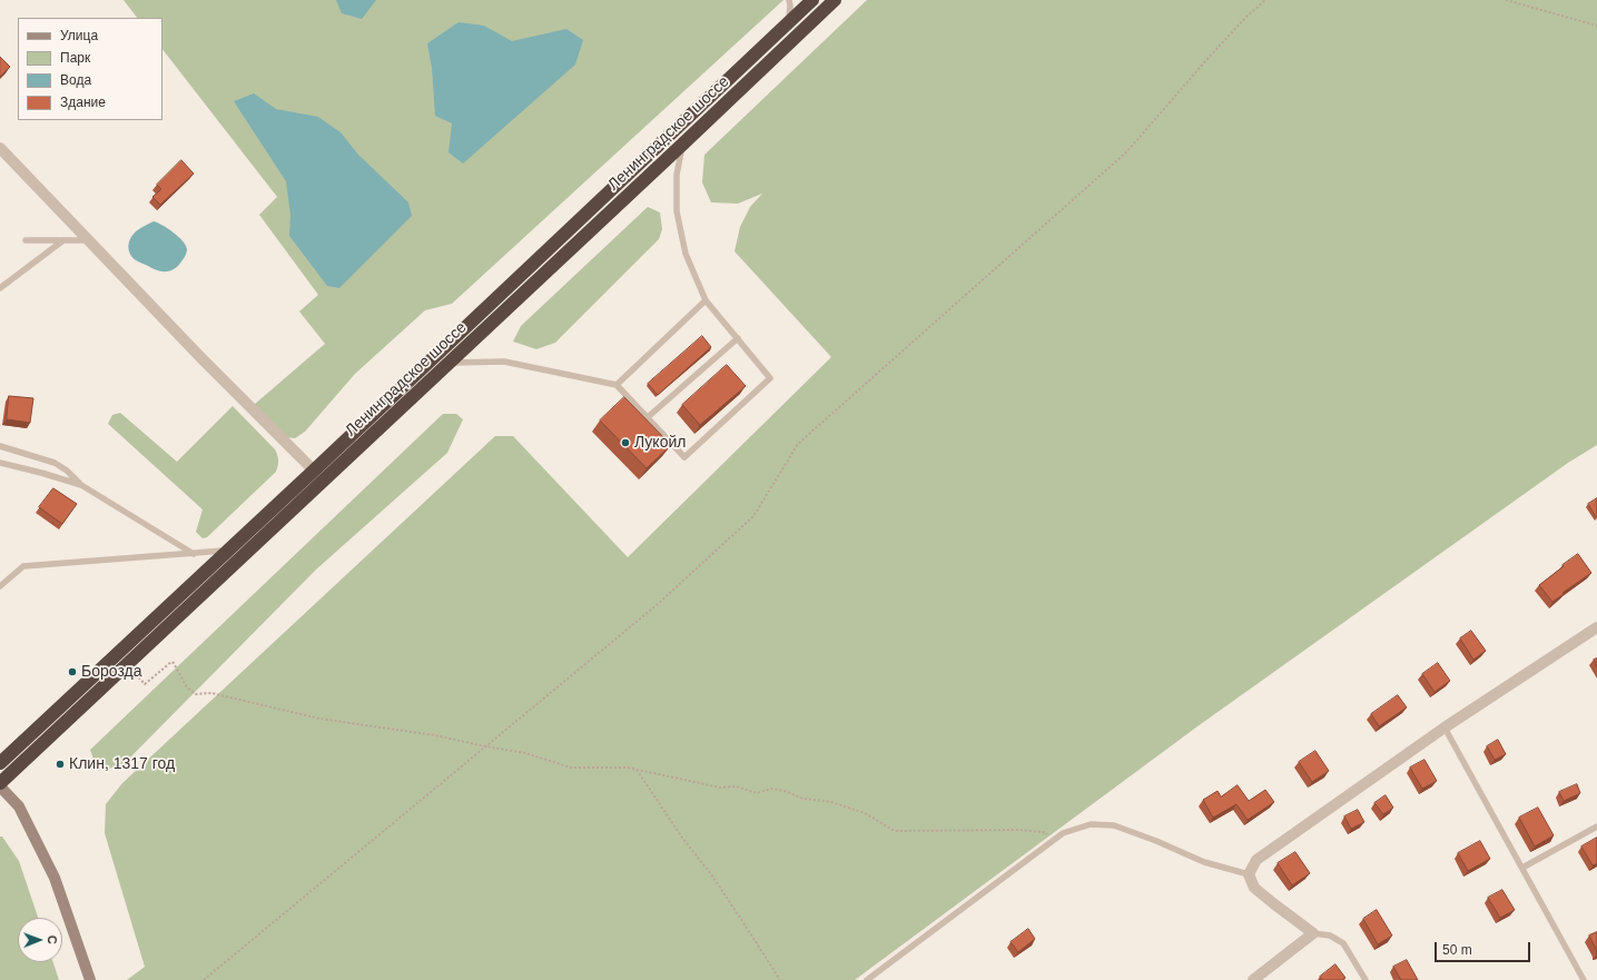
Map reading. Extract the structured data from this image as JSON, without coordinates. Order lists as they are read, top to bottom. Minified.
{"streets":{"highway":["Ленинградское шоссе"]},"places":["Лукойл","Борозда","Клин, 1317 год"],"legend":["Улица","Парк","Вода","Здание"],"scale_bar":"50 m","north":"right"}
